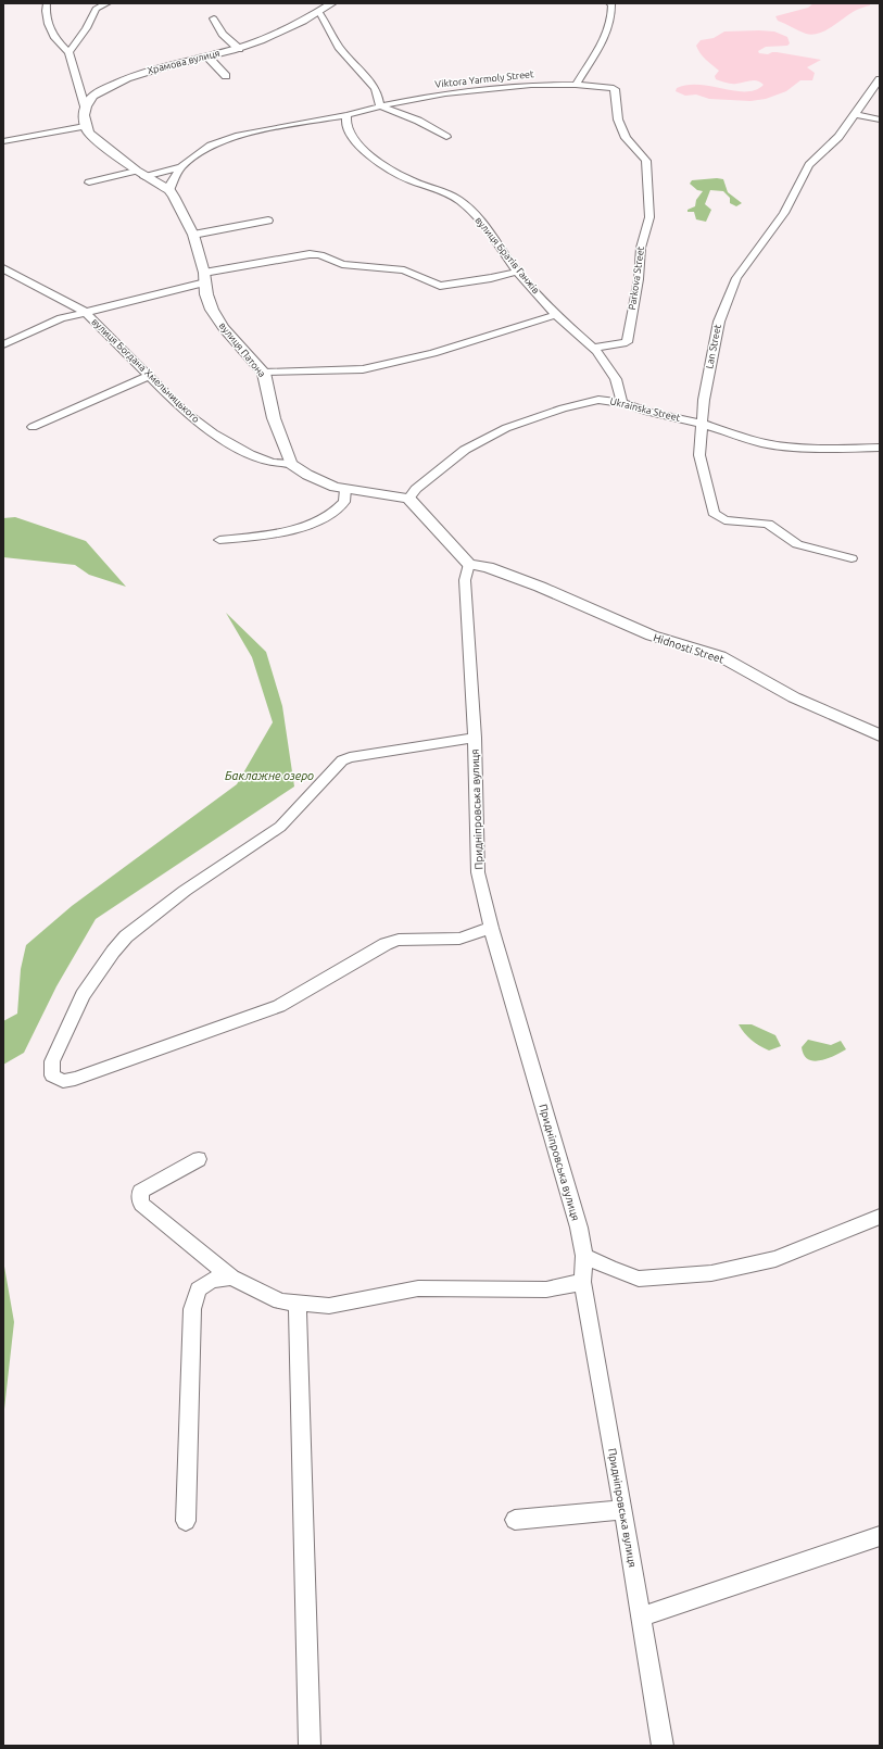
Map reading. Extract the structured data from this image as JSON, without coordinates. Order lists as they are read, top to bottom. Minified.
{"streets":{"street":["Храмова вулиця","Viktora Yarmoly Street","вулиця Братів Ганжів","Parkova Street","Lan Street","вулиця Патона","вулиця Богдана Хмельницького","Ukrainska Street","Hidnosti Street","Придніпровська вулиця"]},"crossings":[["Viktora Yarmoly Street","вулиця Братів Ганжів"],["Viktora Yarmoly Street","Parkova Street"],["вулиця Братів Ганжів","Parkova Street"],["вулиця Братів Ганжів","Ukrainska Street"],["Lan Street","Ukrainska Street"],["вулиця Патона","вулиця Богдана Хмельницького"],["Hidnosti Street","Придніпровська вулиця"]],"water":["Баклажне озеро"]}
